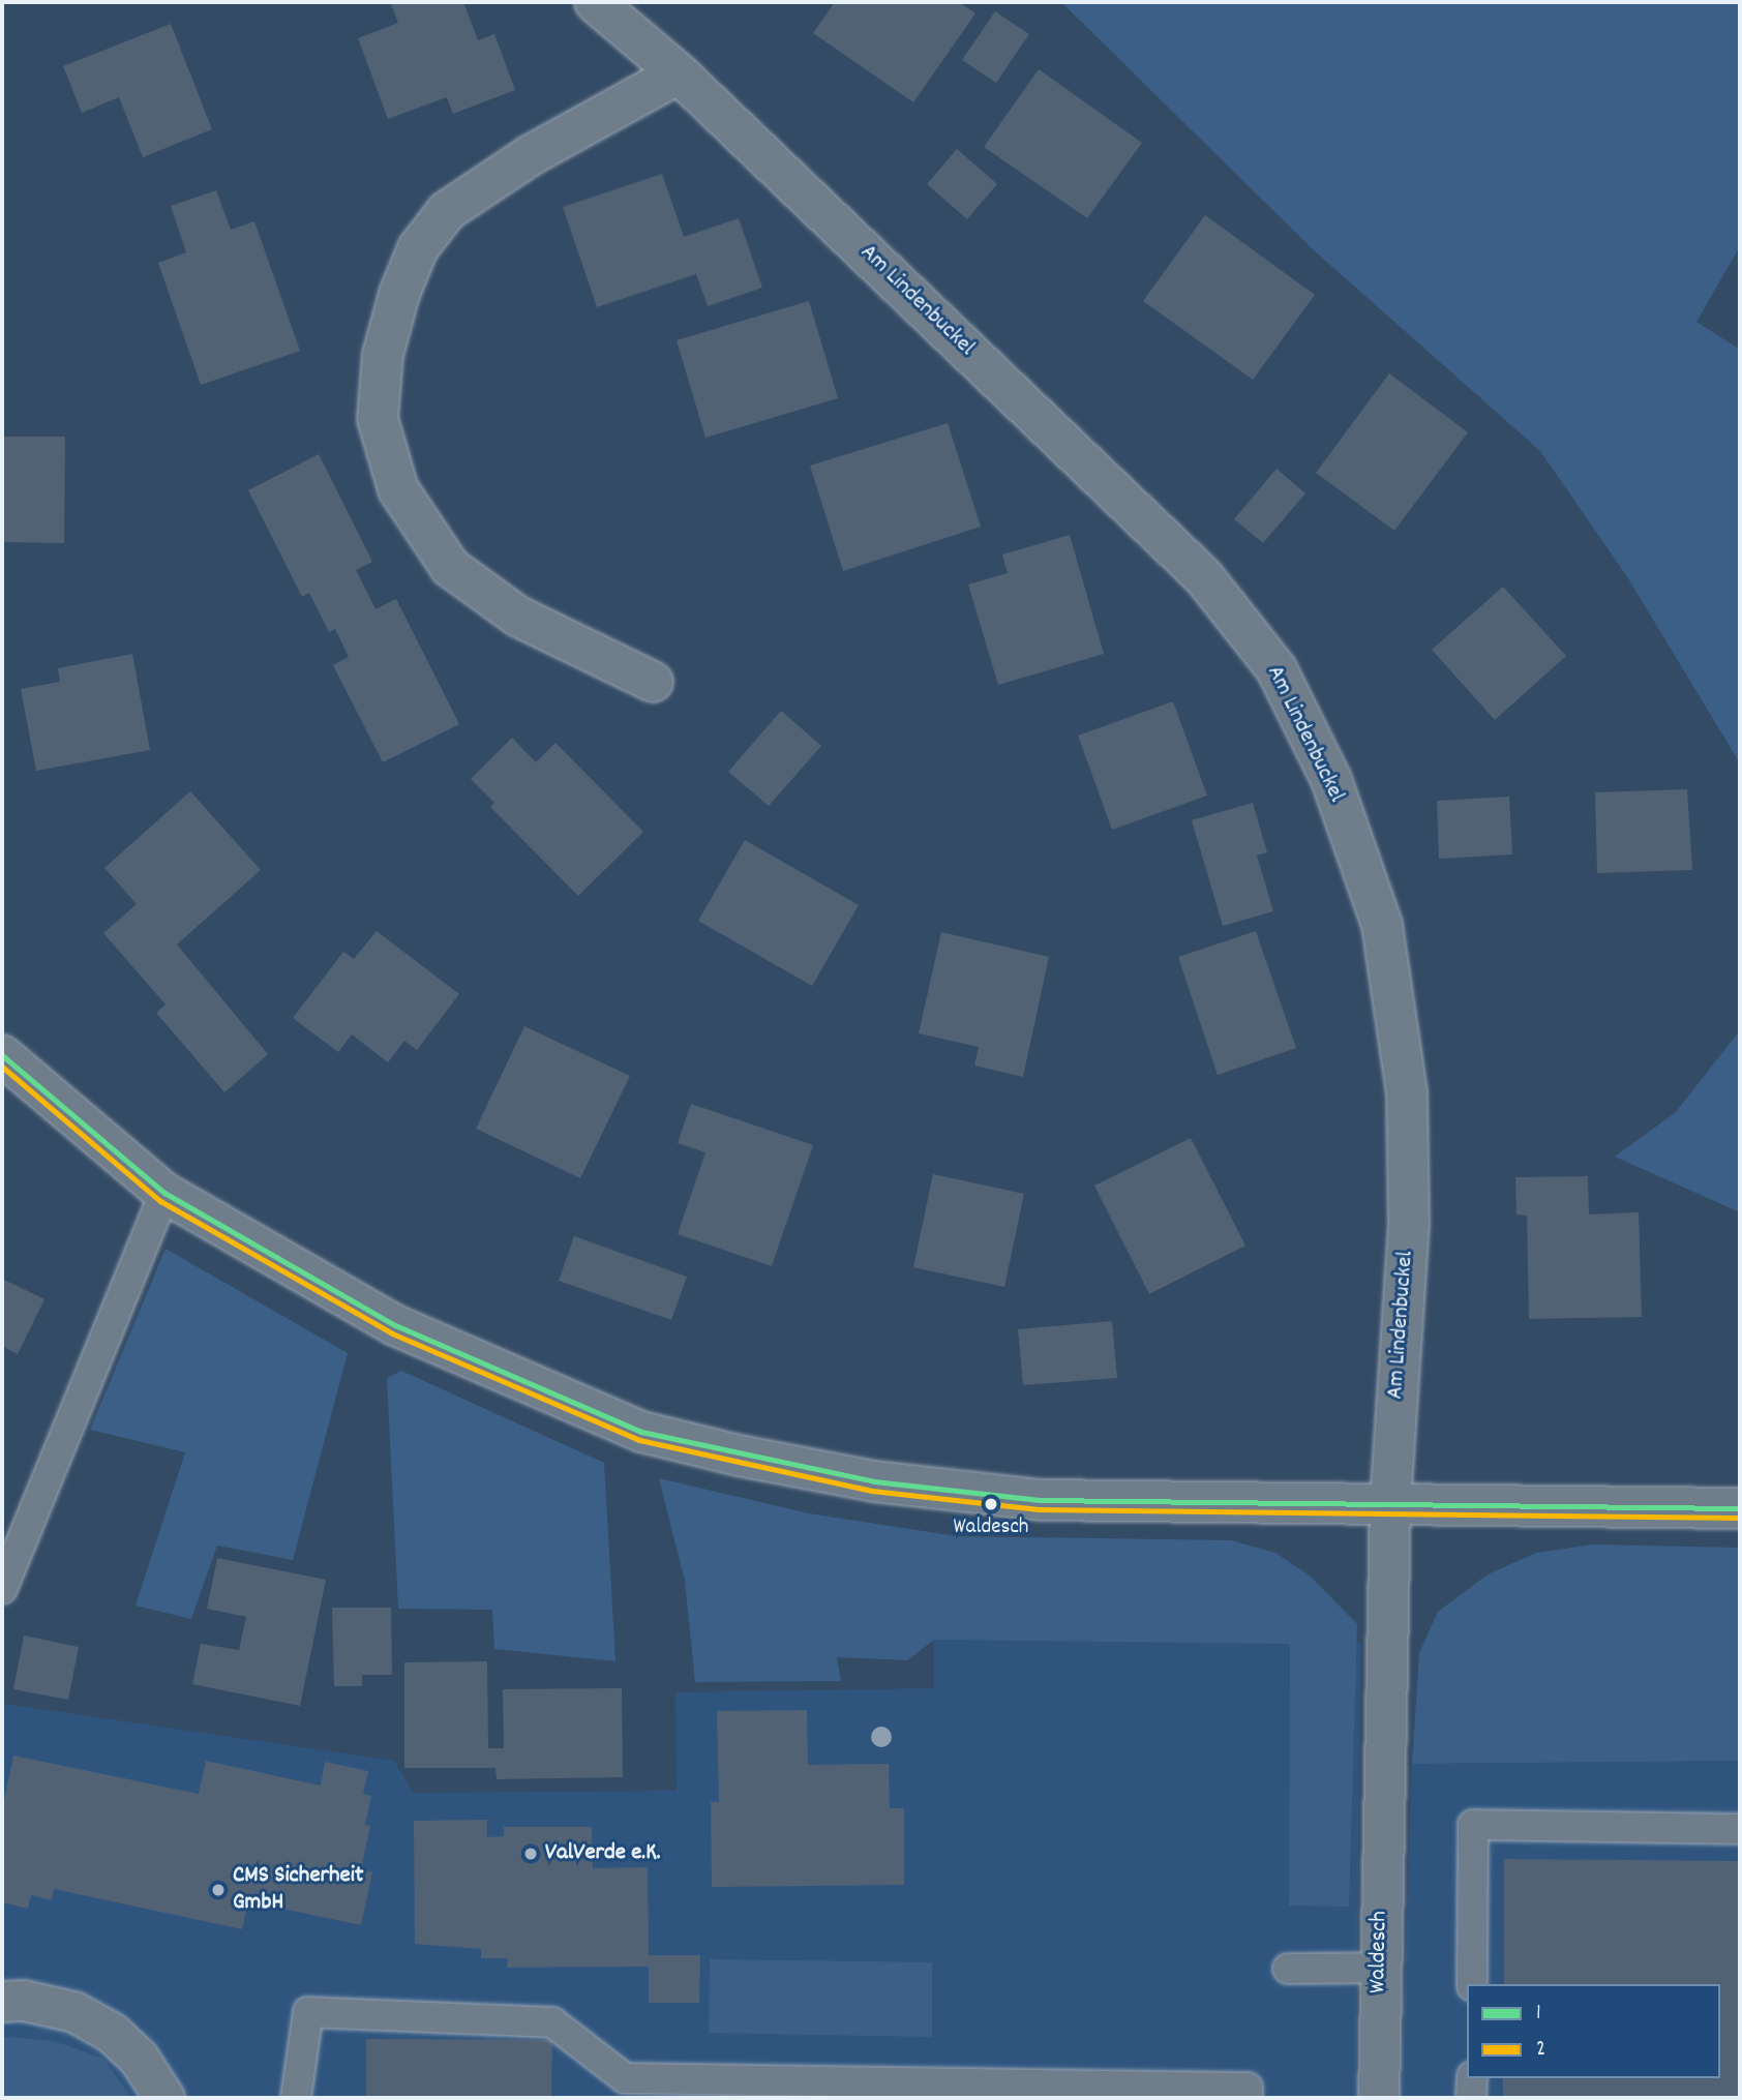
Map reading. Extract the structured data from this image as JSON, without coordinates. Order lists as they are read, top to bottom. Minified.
{"streets":{"street":["Am Lindenbuckel","Waldesch"]},"crossings":[["Am Lindenbuckel","Waldesch"]],"places":["Waldesch","ValVerde e.K.","CMS Sicherheit GmbH"],"lines":["transit line 1","transit line 2"],"legend":["1","2"]}
